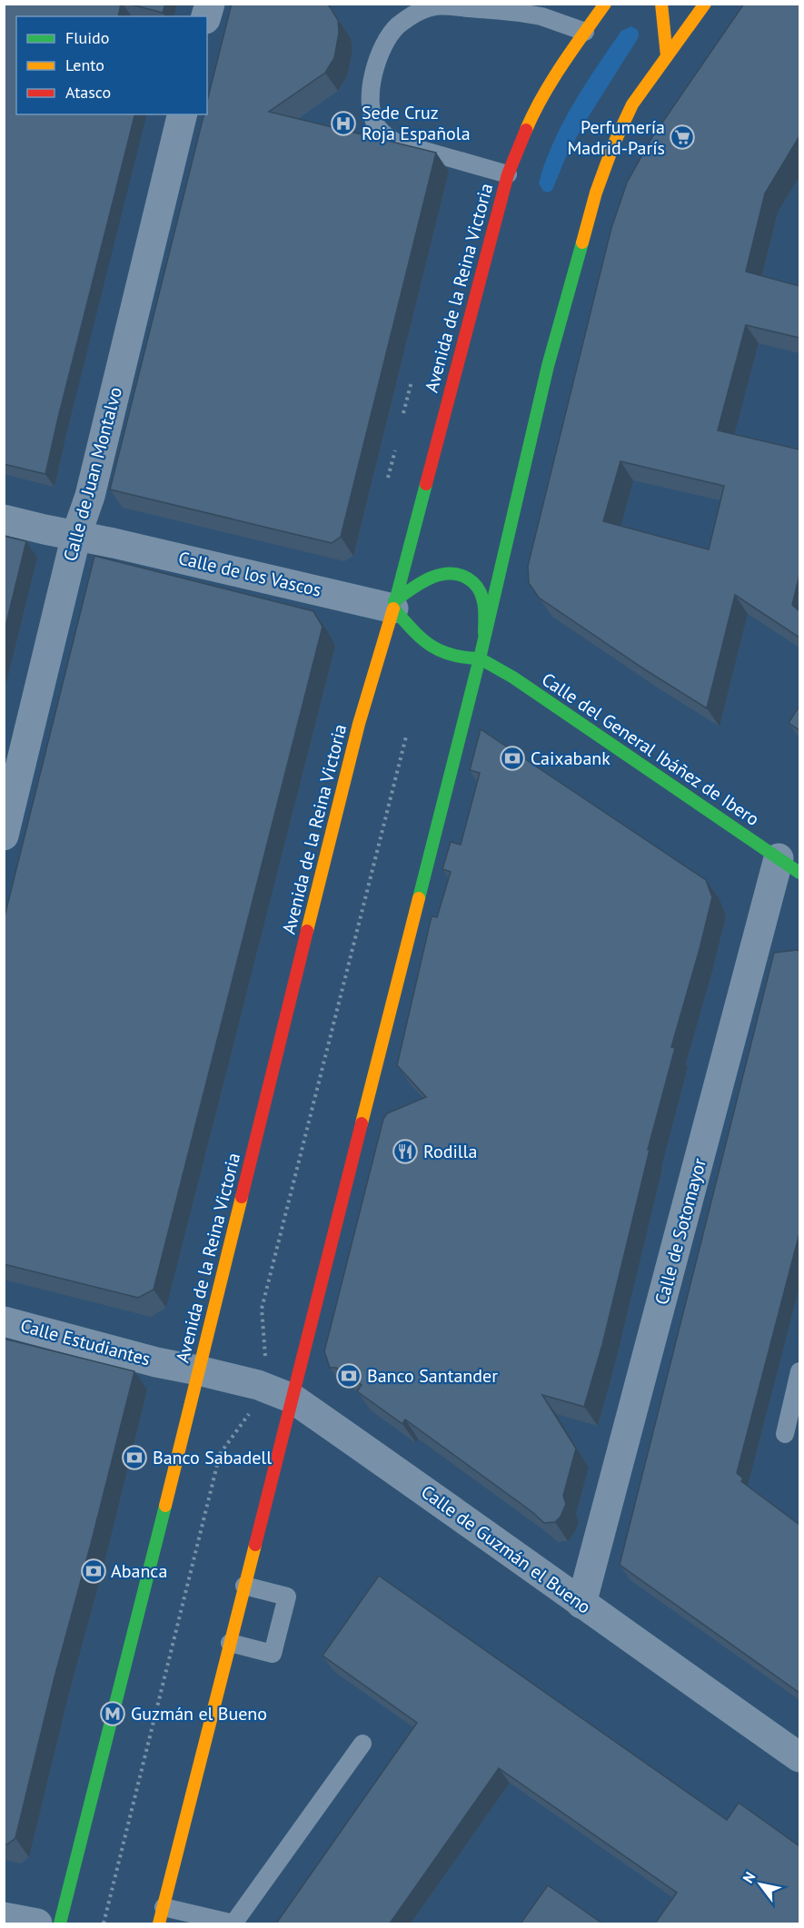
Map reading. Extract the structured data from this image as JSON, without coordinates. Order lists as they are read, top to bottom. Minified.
{"streets":{"street":["Avenida de la Reina Victoria","Calle de Juan Montalvo","Calle de los Vascos","Calle del General Ibáñez de Ibero","Calle de Sotomayor","Calle Estudiantes","Calle de Guzmán el Bueno"]},"crossings":[["Avenida de la Reina Victoria","Calle de los Vascos"],["Avenida de la Reina Victoria","Calle del General Ibáñez de Ibero"],["Avenida de la Reina Victoria","Calle Estudiantes"],["Avenida de la Reina Victoria","Calle de Guzmán el Bueno"],["Calle de Juan Montalvo","Calle de los Vascos"],["Calle de los Vascos","Calle del General Ibáñez de Ibero"],["Calle del General Ibáñez de Ibero","Calle de Sotomayor"],["Calle de Sotomayor","Calle de Guzmán el Bueno"],["Calle Estudiantes","Calle de Guzmán el Bueno"]],"places":{"hospital":["Sede Cruz Roja Española"],"supermarket":["Perfumería Madrid-París"],"bank":["Caixabank","Banco Santander","Banco Sabadell","Abanca"],"restaurant":["Rodilla"],"metro station":["Guzmán el Bueno"]},"legend":["Fluido","Lento","Atasco"],"north":"top left"}
